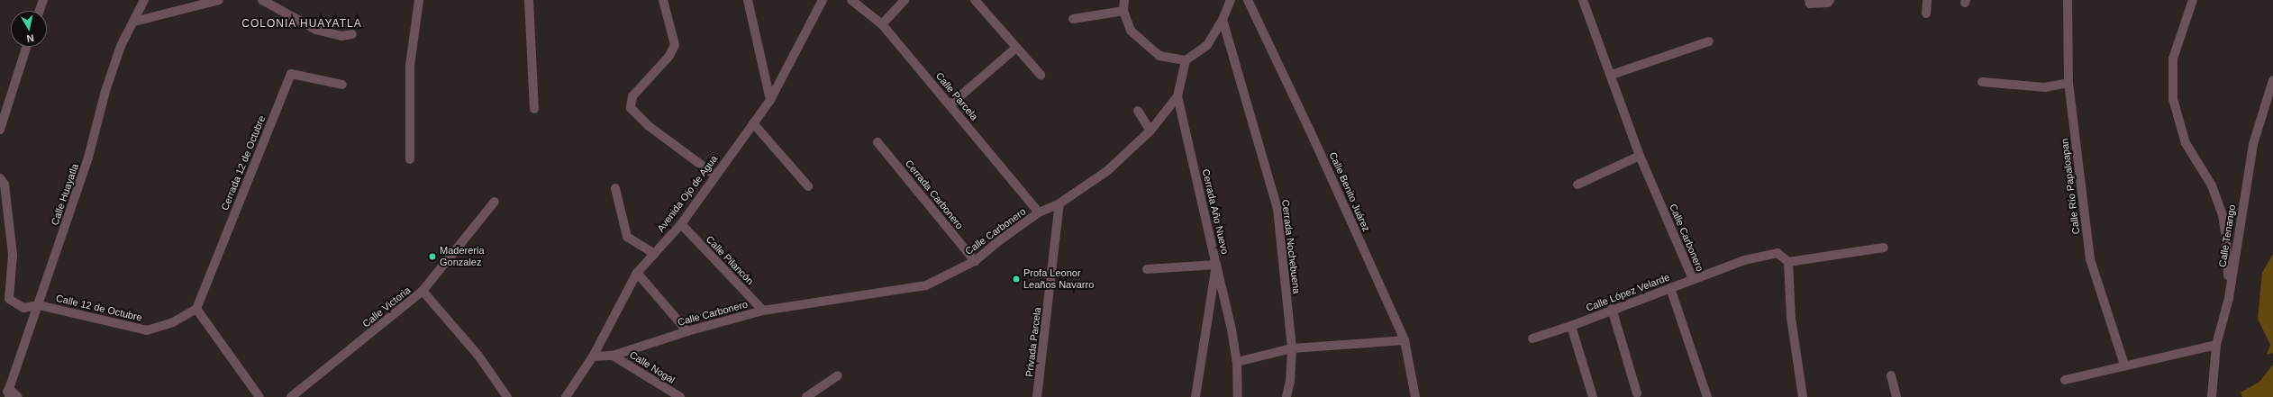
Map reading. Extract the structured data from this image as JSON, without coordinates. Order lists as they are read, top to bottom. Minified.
{"streets":{"street":["Calle Parcela","Cerrada 12 de Octubre","Calle Río Papaloapan","Calle Benito Juárez","Avenida Ojo de Agua","Calle Huayatla","Cerrada Carbonero","Cerrada Año Nuevo","Calle Carbonero","Calle Tenango","Cerrada Nochebuena","Calle Pilancón","Calle López Velarde","Calle Victoria","Calle 12 de Octubre","Privada Parcela","Calle Nogal"]},"crossings":[["Calle Parcela","Calle Carbonero"],["Cerrada 12 de Octubre","Calle 12 de Octubre"],["Avenida Ojo de Agua","Calle Carbonero"],["Avenida Ojo de Agua","Calle Pilancón"],["Calle Huayatla","Calle 12 de Octubre"],["Cerrada Carbonero","Calle Carbonero"],["Cerrada Año Nuevo","Calle Carbonero"],["Calle Carbonero","Calle Pilancón"],["Calle Carbonero","Calle López Velarde"],["Calle Carbonero","Privada Parcela"],["Calle Carbonero","Calle Nogal"]],"districts":["COLONIA HUAYATLA"],"places":["Madereria Gonzalez","Profa Leonor Leaños Navarro"],"north":"bottom"}
